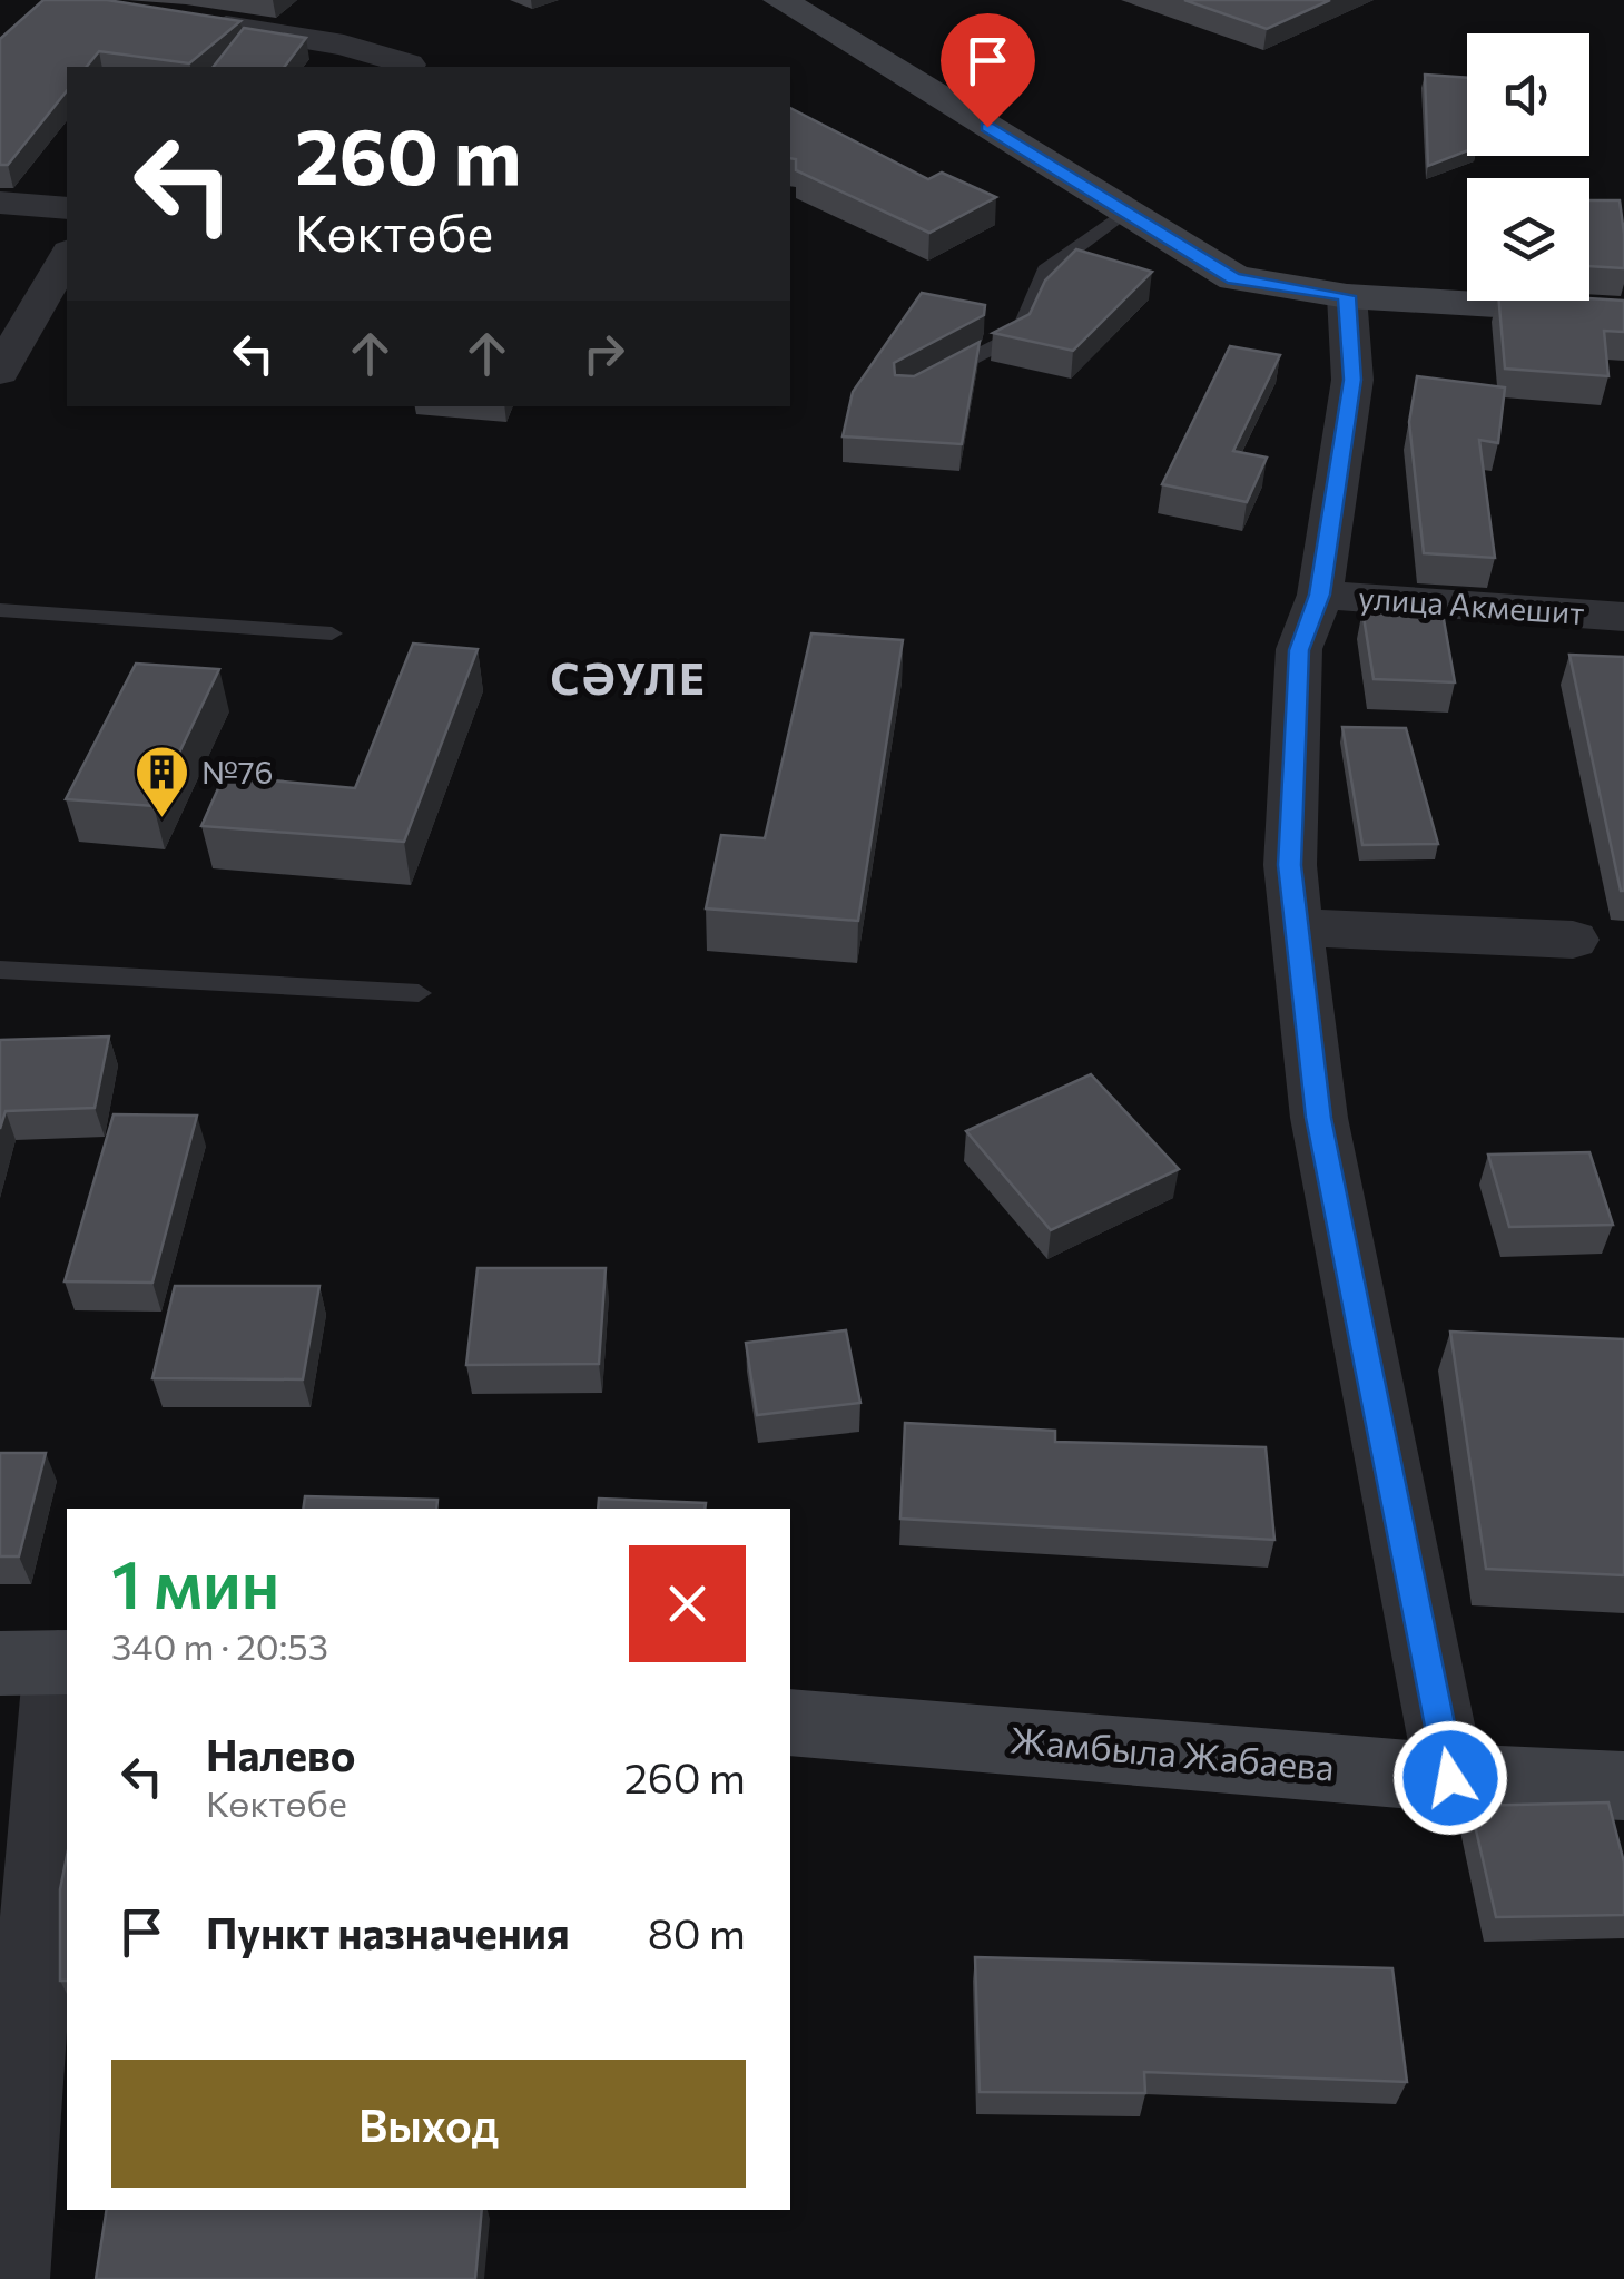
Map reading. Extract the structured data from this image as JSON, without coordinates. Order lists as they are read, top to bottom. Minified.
{"streets":{"street":["улица Акмешит","Жамбыла Жабаева"]},"crossings":[["улица Акмешит","Жамбыла Жабаева"]],"districts":["СӘУЛЕ"],"places":{"building":["№76"]},"page":{"turn":["260 m","Көктөбе"],"heading":["1 мин","340 m · 20:53"],"list":[{"name":"Налево","note":"Көктөбе","value":"260 m"},{"name":"Пункт назначения","value":"80 m"}],"buttons":"Выход"}}
